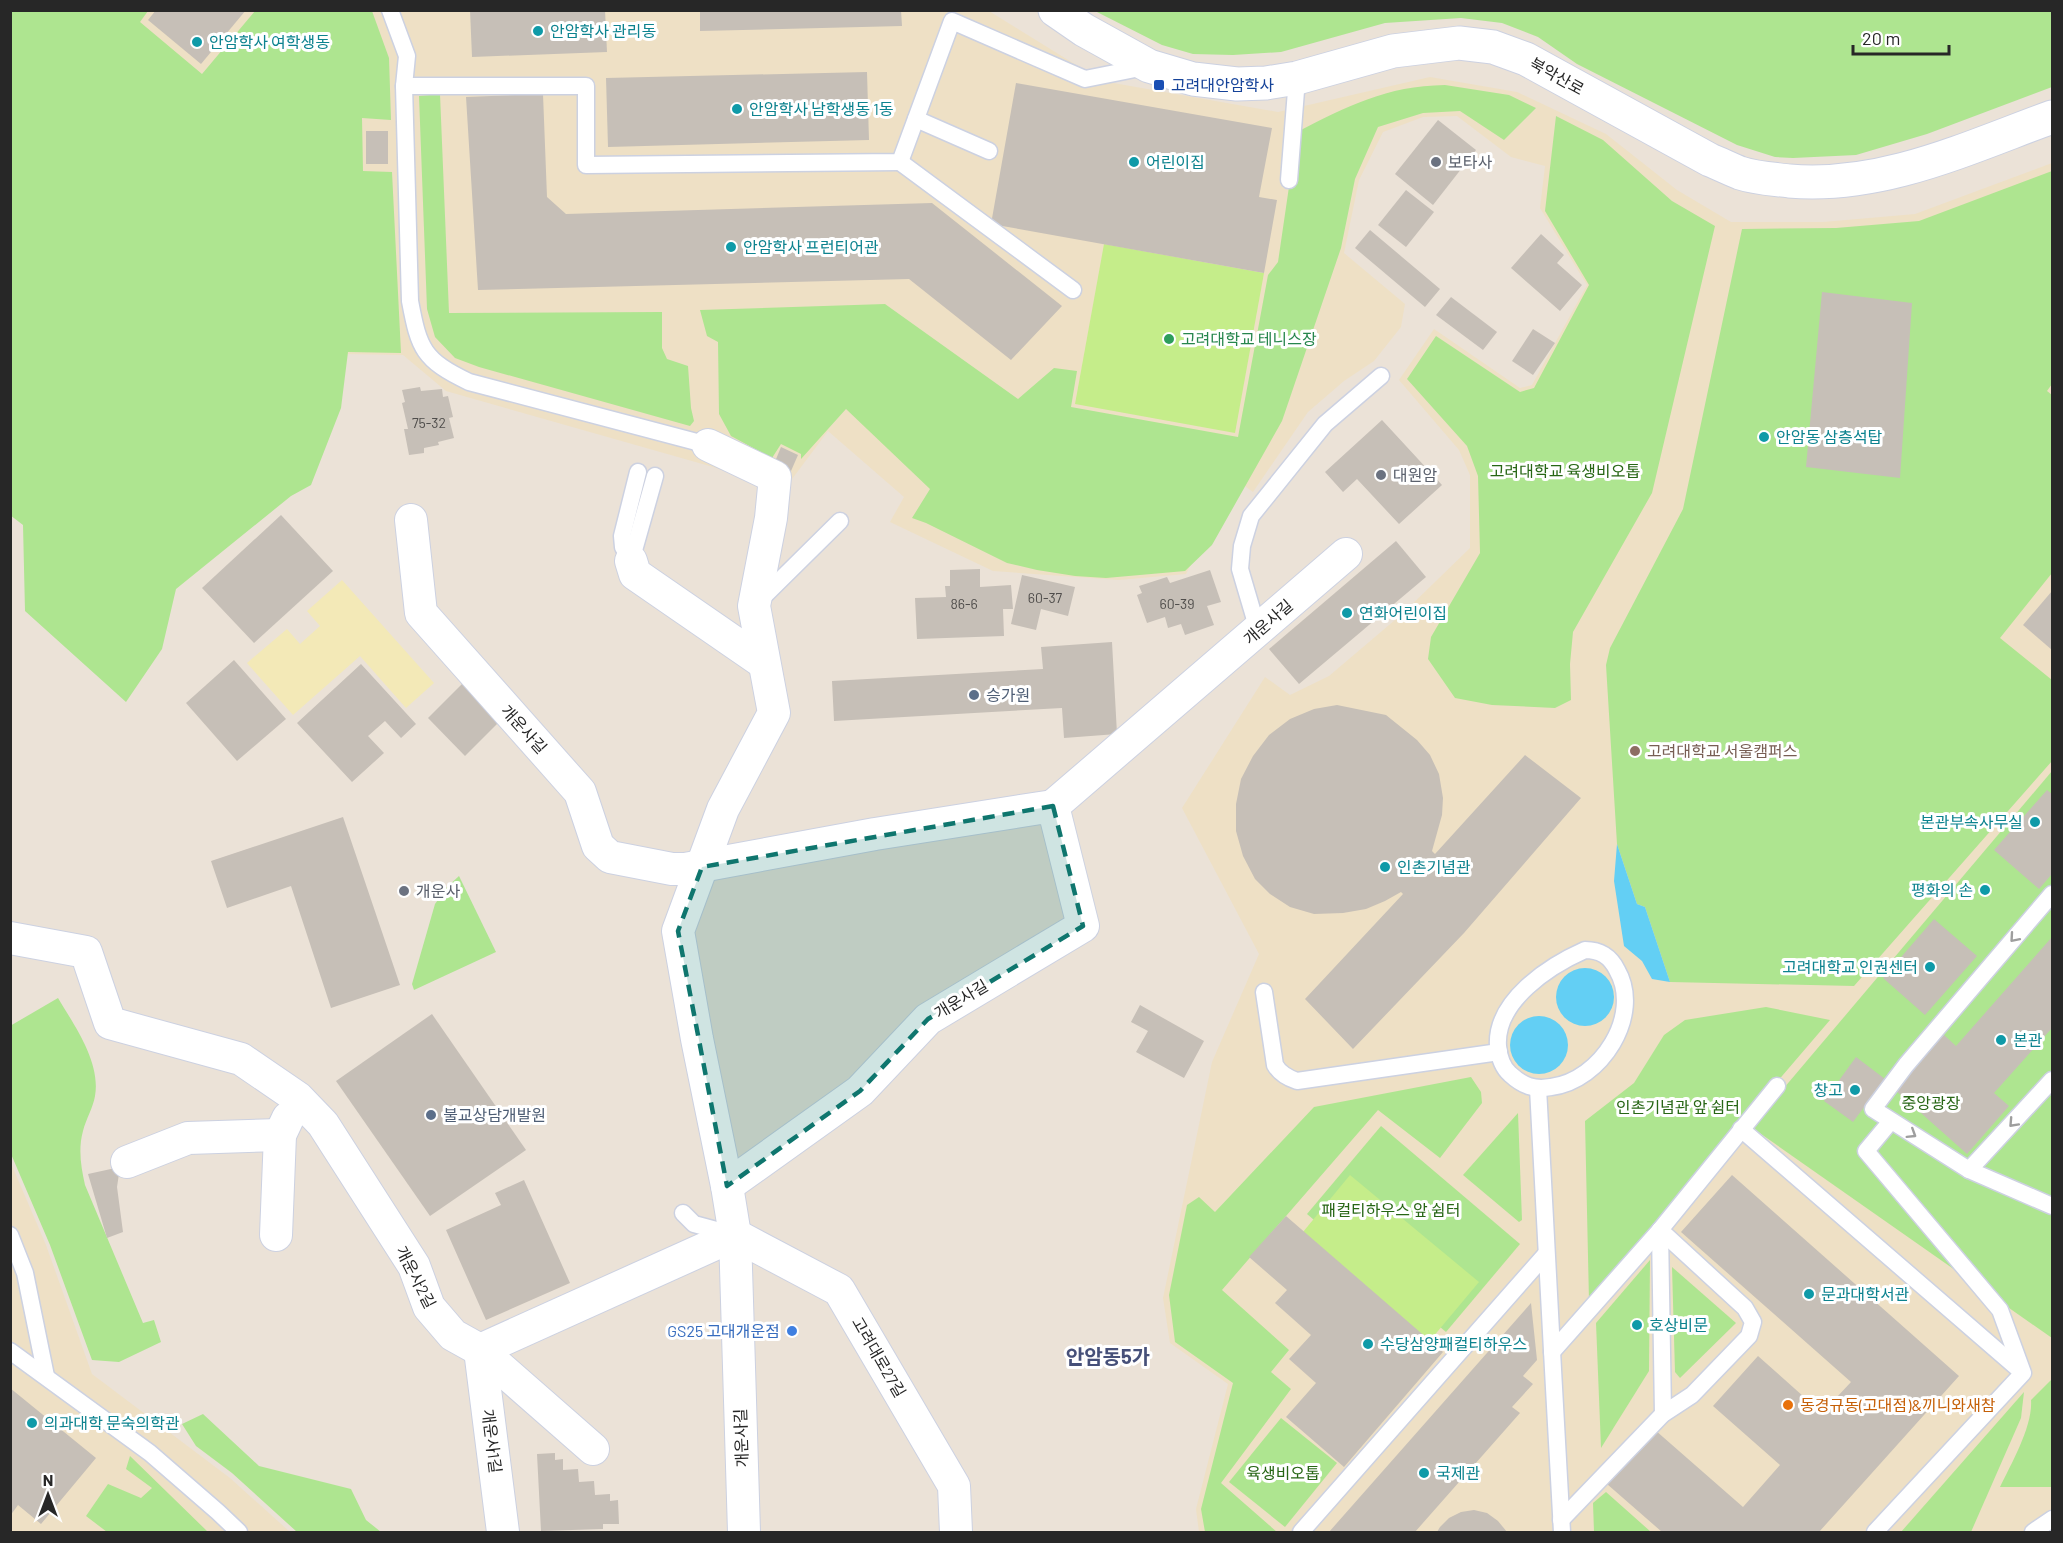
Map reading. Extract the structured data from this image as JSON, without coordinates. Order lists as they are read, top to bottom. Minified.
{"streets":{"street":["북악산로","개운사길","개운사2길","고려대로27길","개운사1길"]},"crossings":[["개운사길","고려대로27길"],["개운사2길","개운사1길"]],"districts":["안암동5가"],"parks":["고려대학교 육생비오톱","중앙광장","인촌기념관 앞 쉼터","패컬티하우스 앞 쉼터","육생비오톱"],"places":{"other":["안암학사 관리동","안암학사 여학생동","안암학사 남학생동 1동","어린이집","보타사","안암학사 프런티어관","고려대학교 테니스장","안암동 삼층석탑","대원암","연화어린이집","승가원","고려대학교 서울캠퍼스","본관부속사무실","인촌기념관","평화의 손","개운사","고려대학교 인권센터","본관","창고","불교상담개발원","문과대학서관","호상비문","GS25 고대개운점","수당삼양패컬티하우스","동경규동(고대점)&끼니와새참","의과대학 문숙의학관","국제관"],"transit":["고려대안암학사"]},"house_numbers":["75-32","60-37","86-6","60-39"],"scale_bar":"20 m","north":"top"}
